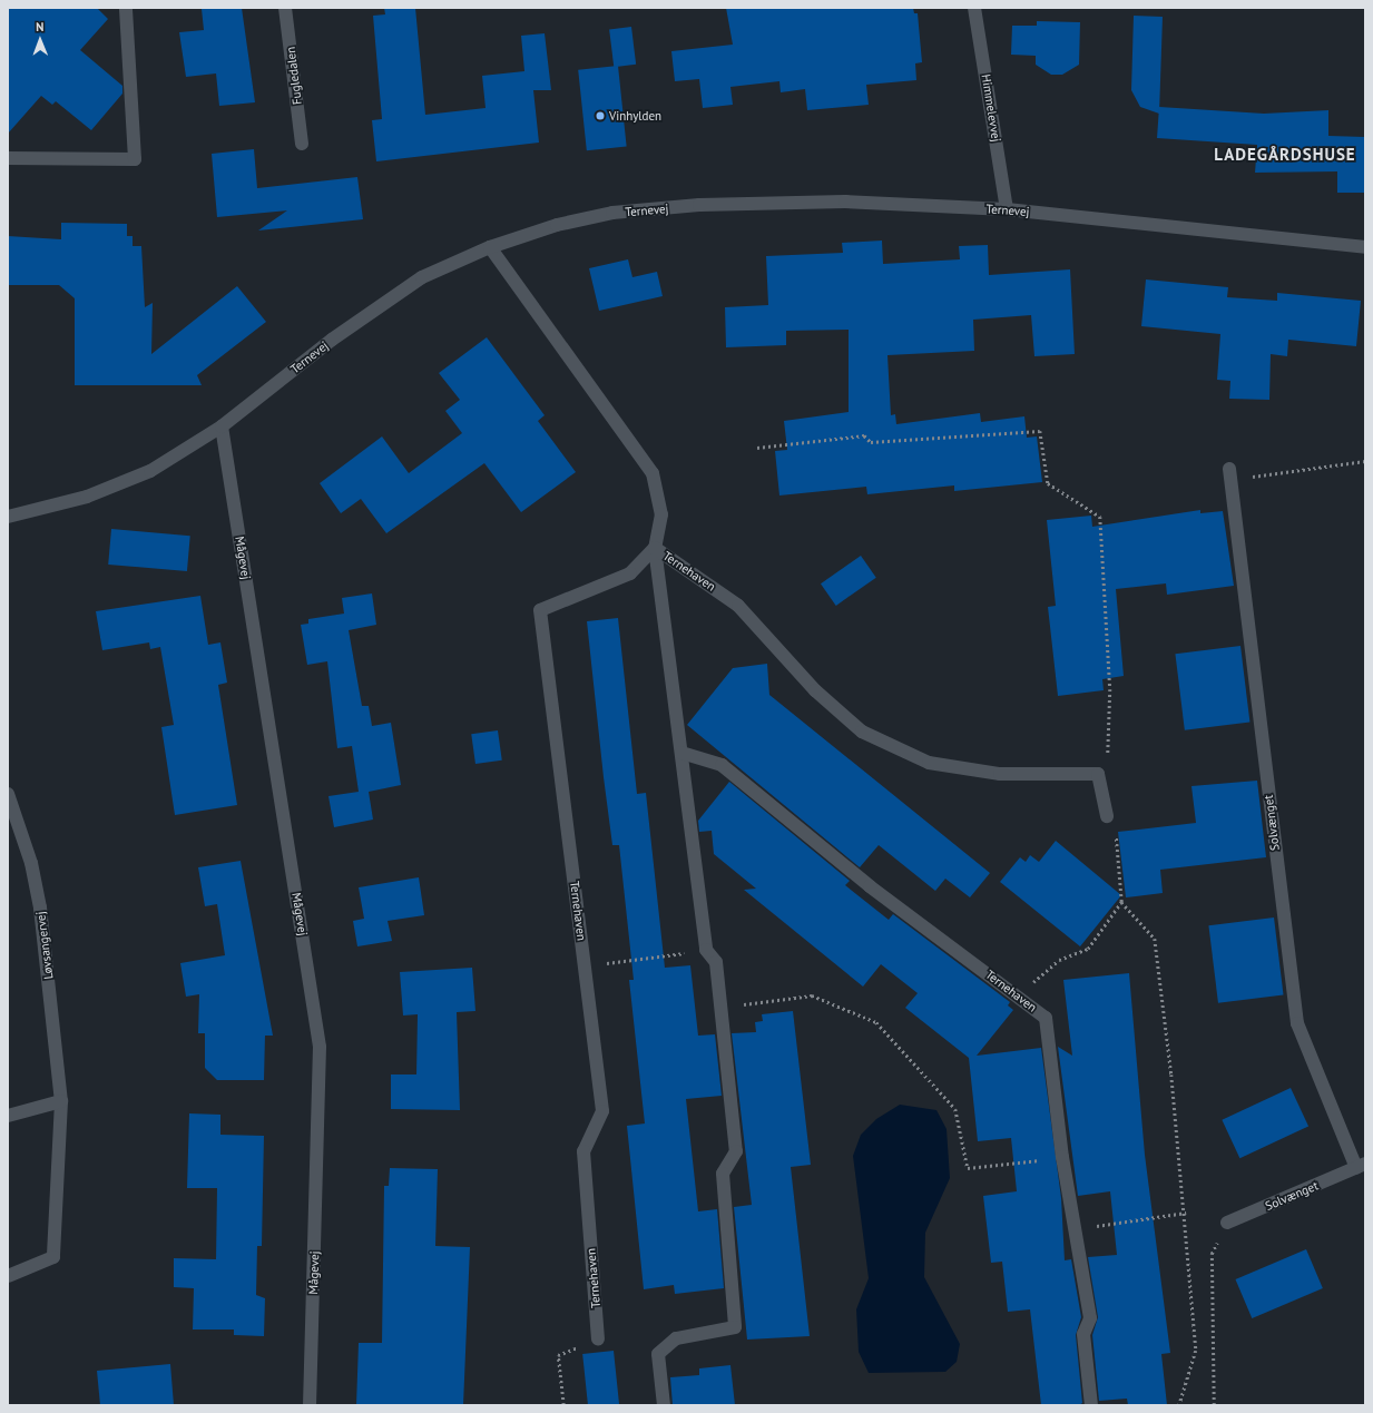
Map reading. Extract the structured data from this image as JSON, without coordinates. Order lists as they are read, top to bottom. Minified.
{"streets":{"street":["Fugledalen","Himmelevvej","Ternevej","Mågevej","Ternehaven","Solvænget","Løvsangervej"]},"crossings":[["Himmelevvej","Ternevej"],["Ternevej","Mågevej"],["Ternevej","Ternehaven"]],"districts":["LADEGÅRDSHUSE"],"places":["Vinhylden"],"north":"top"}
